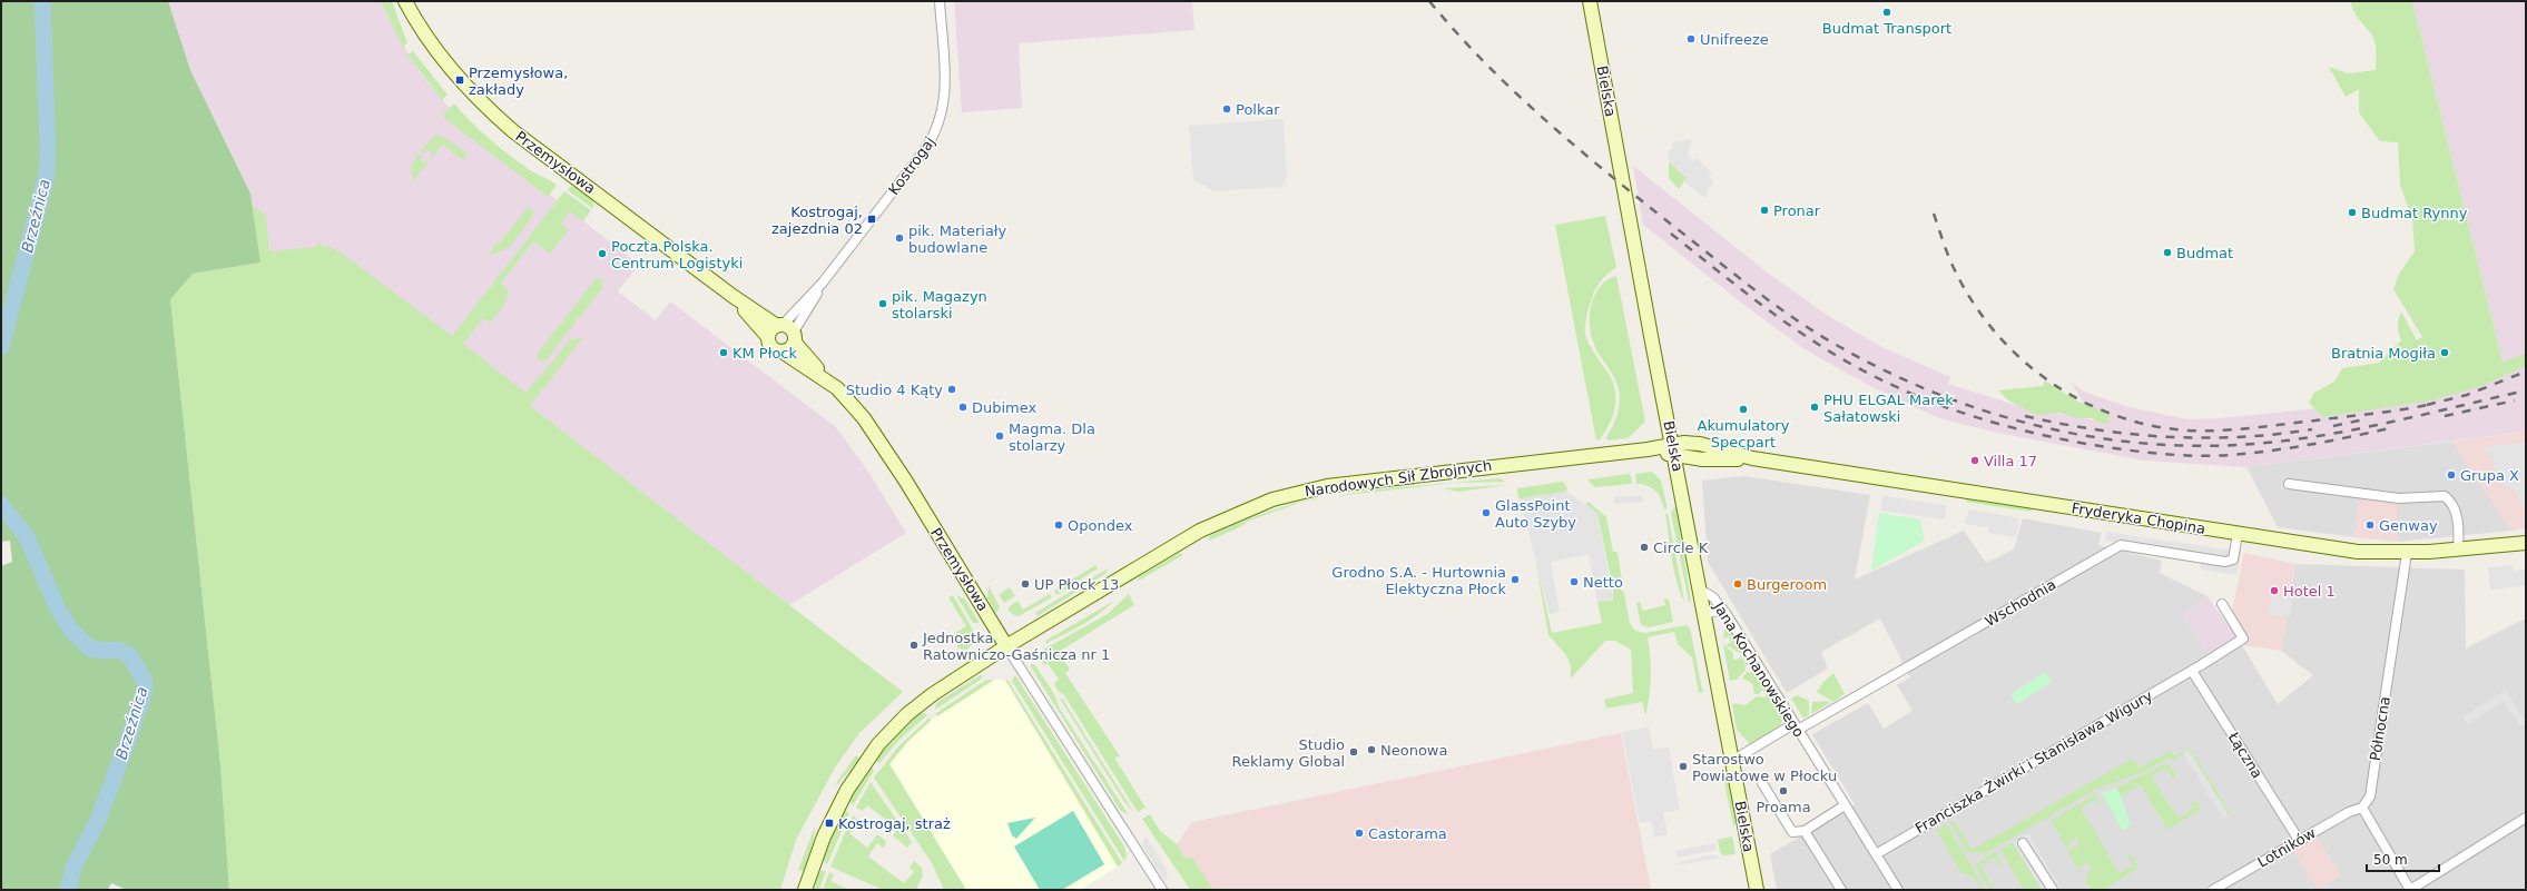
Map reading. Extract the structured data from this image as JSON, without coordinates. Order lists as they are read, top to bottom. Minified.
{"streets":{"street":["Bielska","Przemysłowa","Kostrogaj","Narodowych Sił Zbrojnych","Fryderyka Chopina","Wschodnia","Jana Kochanowskiego","Północna","Łączna","Franciszka Żwirki i Stanisława Wigury","Lotników"]},"crossings":[["Bielska","Narodowych Sił Zbrojnych"],["Bielska","Fryderyka Chopina"],["Bielska","Jana Kochanowskiego"],["Przemysłowa","Kostrogaj"],["Przemysłowa","Narodowych Sił Zbrojnych"],["Narodowych Sił Zbrojnych","Fryderyka Chopina"],["Fryderyka Chopina","Wschodnia"],["Fryderyka Chopina","Północna"],["Wschodnia","Jana Kochanowskiego"],["Jana Kochanowskiego","Franciszka Żwirki i Stanisława Wigury"],["Północna","Lotników"],["Łączna","Franciszka Żwirki i Stanisława Wigury"],["Łączna","Lotników"]],"water":["Brzeźnica"],"places":{"other":["Budmat Transport","Unifreeze","Polkar","Pronar","Budmat Rynny","pik. Materiały budowlane","Budmat","Poczta Polska. Centrum Logistyki","pik. Magazyn stolarski","KM Płock","Bratnia Mogiła","Studio 4 Kąty","Dubimex","PHU ELGAL Marek Sałatowski","Akumulatory Specpart","Magma. Dla stolarzy","Villa 17","Grupa X","GlassPoint Auto Szyby","Opondex","Genway","Circle K","Grodno S.A. - Hurtownia Elektyczna Płock","Netto","UP Płock 13","Burgeroom","Hotel 1","Jednostka Ratowniczo-Gaśnicza nr 1","Neonowa","Studio Reklamy Global","Starostwo Powiatowe w Płocku","Proama","Castorama"],"transit":["Przemysłowa, zakłady","Kostrogaj, zajezdnia 02","Kostrogaj, straż"]},"scale_bar":"50 m"}
